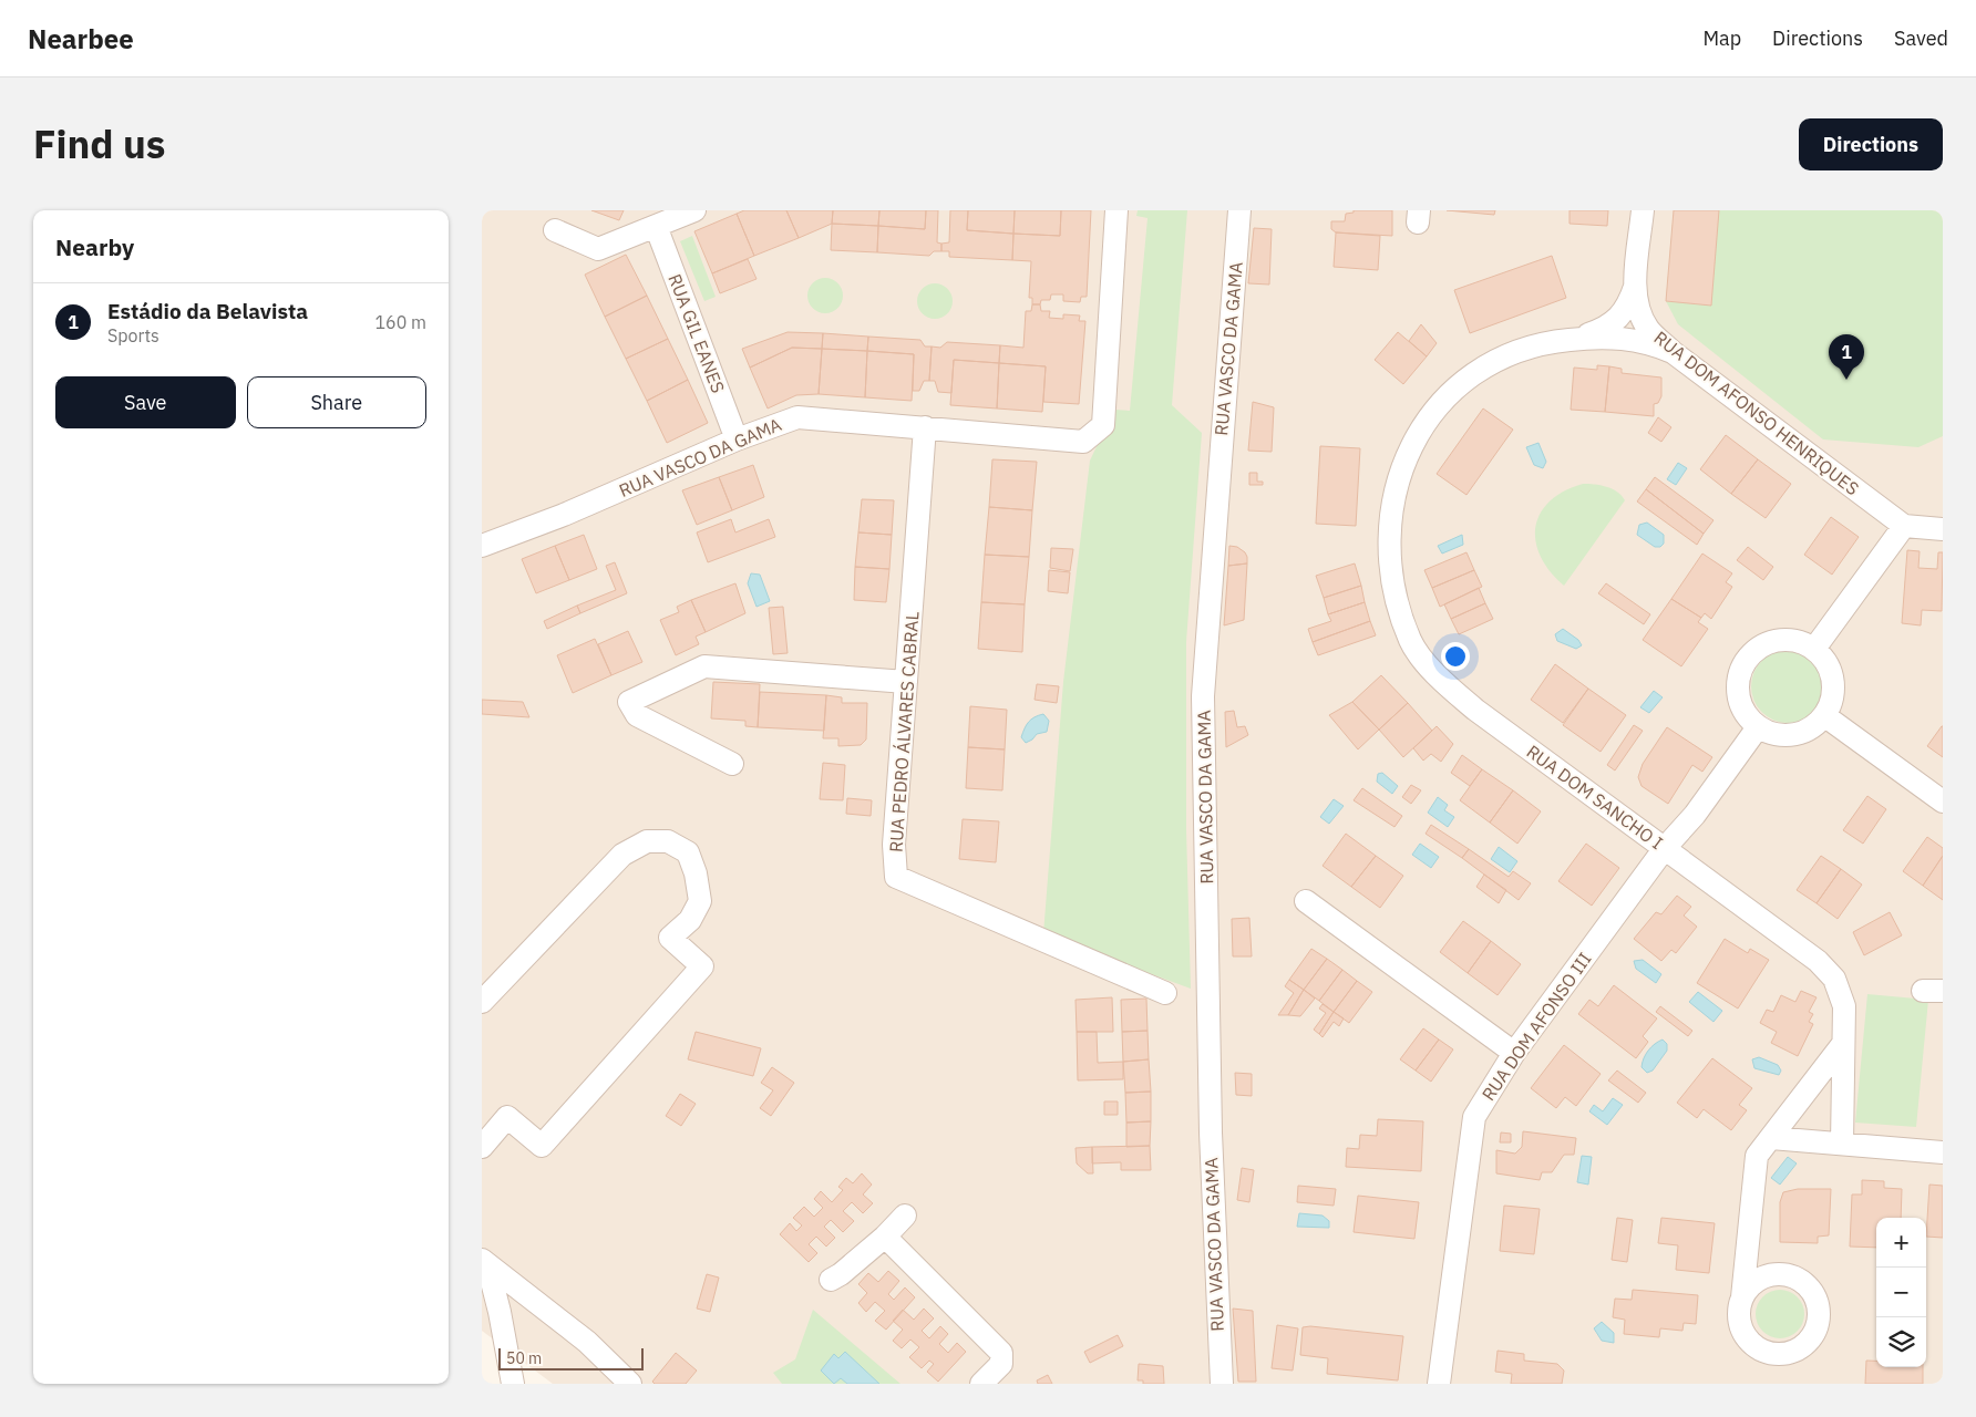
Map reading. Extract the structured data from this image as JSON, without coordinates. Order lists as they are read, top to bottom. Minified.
{"streets":{"street":["RUA GIL EANES","RUA VASCO DA GAMA","RUA DOM AFONSO HENRIQUES","RUA PEDRO ÁLVARES CABRAL","RUA DOM SANCHO I","RUA DOM AFONSO III"]},"crossings":[["RUA GIL EANES","RUA VASCO DA GAMA"],["RUA VASCO DA GAMA","RUA PEDRO ÁLVARES CABRAL"],["RUA DOM SANCHO I","RUA DOM AFONSO III"]],"scale_bar":"50 m","page":{"header":"Nearbee","nav":["Map","Directions","Saved"],"title":"Find us","buttons":["Directions",["Save","Share"]],"heading":"Nearby","list":[{"mark":"1","name":"Estádio da Belavista","note":"Sports","value":"160 m"}],"pins":"1","map_buttons":["+","−"],"scale":"50 m"}}
